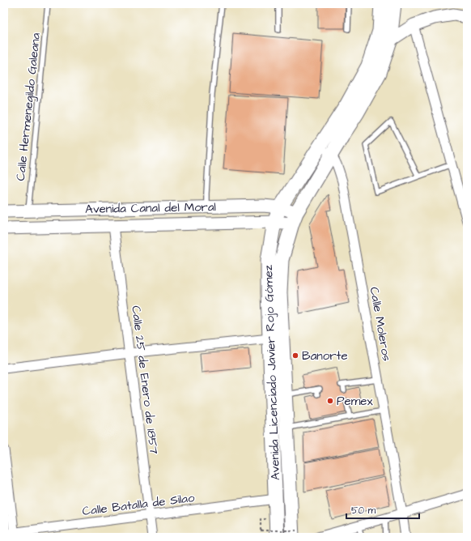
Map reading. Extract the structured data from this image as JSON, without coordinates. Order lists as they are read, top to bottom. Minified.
{"streets":{"main road":["Avenida Canal del Moral","Avenida Licenciado Javier Rojo Gómez"],"street":["Calle Moleros","Calle 25 de Enero de 1857","Calle Batalla de Silao"],"lane":["Calle Hermenegildo Galeana"]},"crossings":[["Calle Hermenegildo Galeana","Avenida Canal del Moral"],["Avenida Canal del Moral","Avenida Licenciado Javier Rojo Gómez"],["Avenida Canal del Moral","Calle 25 de Enero de 1857"],["Calle Moleros","Avenida Licenciado Javier Rojo Gómez"],["Avenida Licenciado Javier Rojo Gómez","Calle Batalla de Silao"],["Calle 25 de Enero de 1857","Calle Batalla de Silao"]],"places":["Banorte","Pemex"],"scale_bar":"50 m"}
